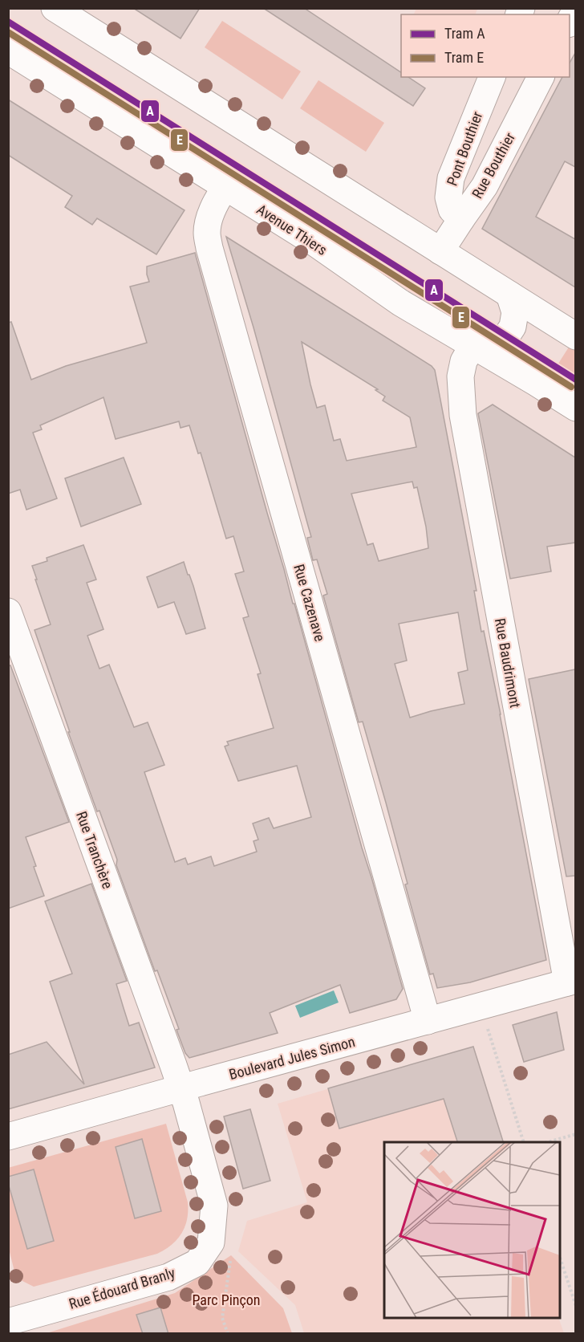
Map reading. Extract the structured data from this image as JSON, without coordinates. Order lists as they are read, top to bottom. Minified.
{"streets":{"street":["Pont Bouthier","Rue Bouthier","Avenue Thiers","Rue Cazenave","Rue Baudrimont","Rue Tranchère","Boulevard Jules Simon","Rue Édouard Branly"]},"crossings":[["Pont Bouthier","Rue Bouthier"],["Avenue Thiers","Rue Cazenave"],["Avenue Thiers","Rue Baudrimont"],["Rue Cazenave","Boulevard Jules Simon"],["Rue Baudrimont","Boulevard Jules Simon"],["Rue Tranchère","Boulevard Jules Simon"],["Rue Tranchère","Rue Édouard Branly"],["Boulevard Jules Simon","Rue Édouard Branly"]],"parks":["Parc Pinçon"],"lines":["tram line A","tram line E"],"legend":["Tram A","Tram E"]}
